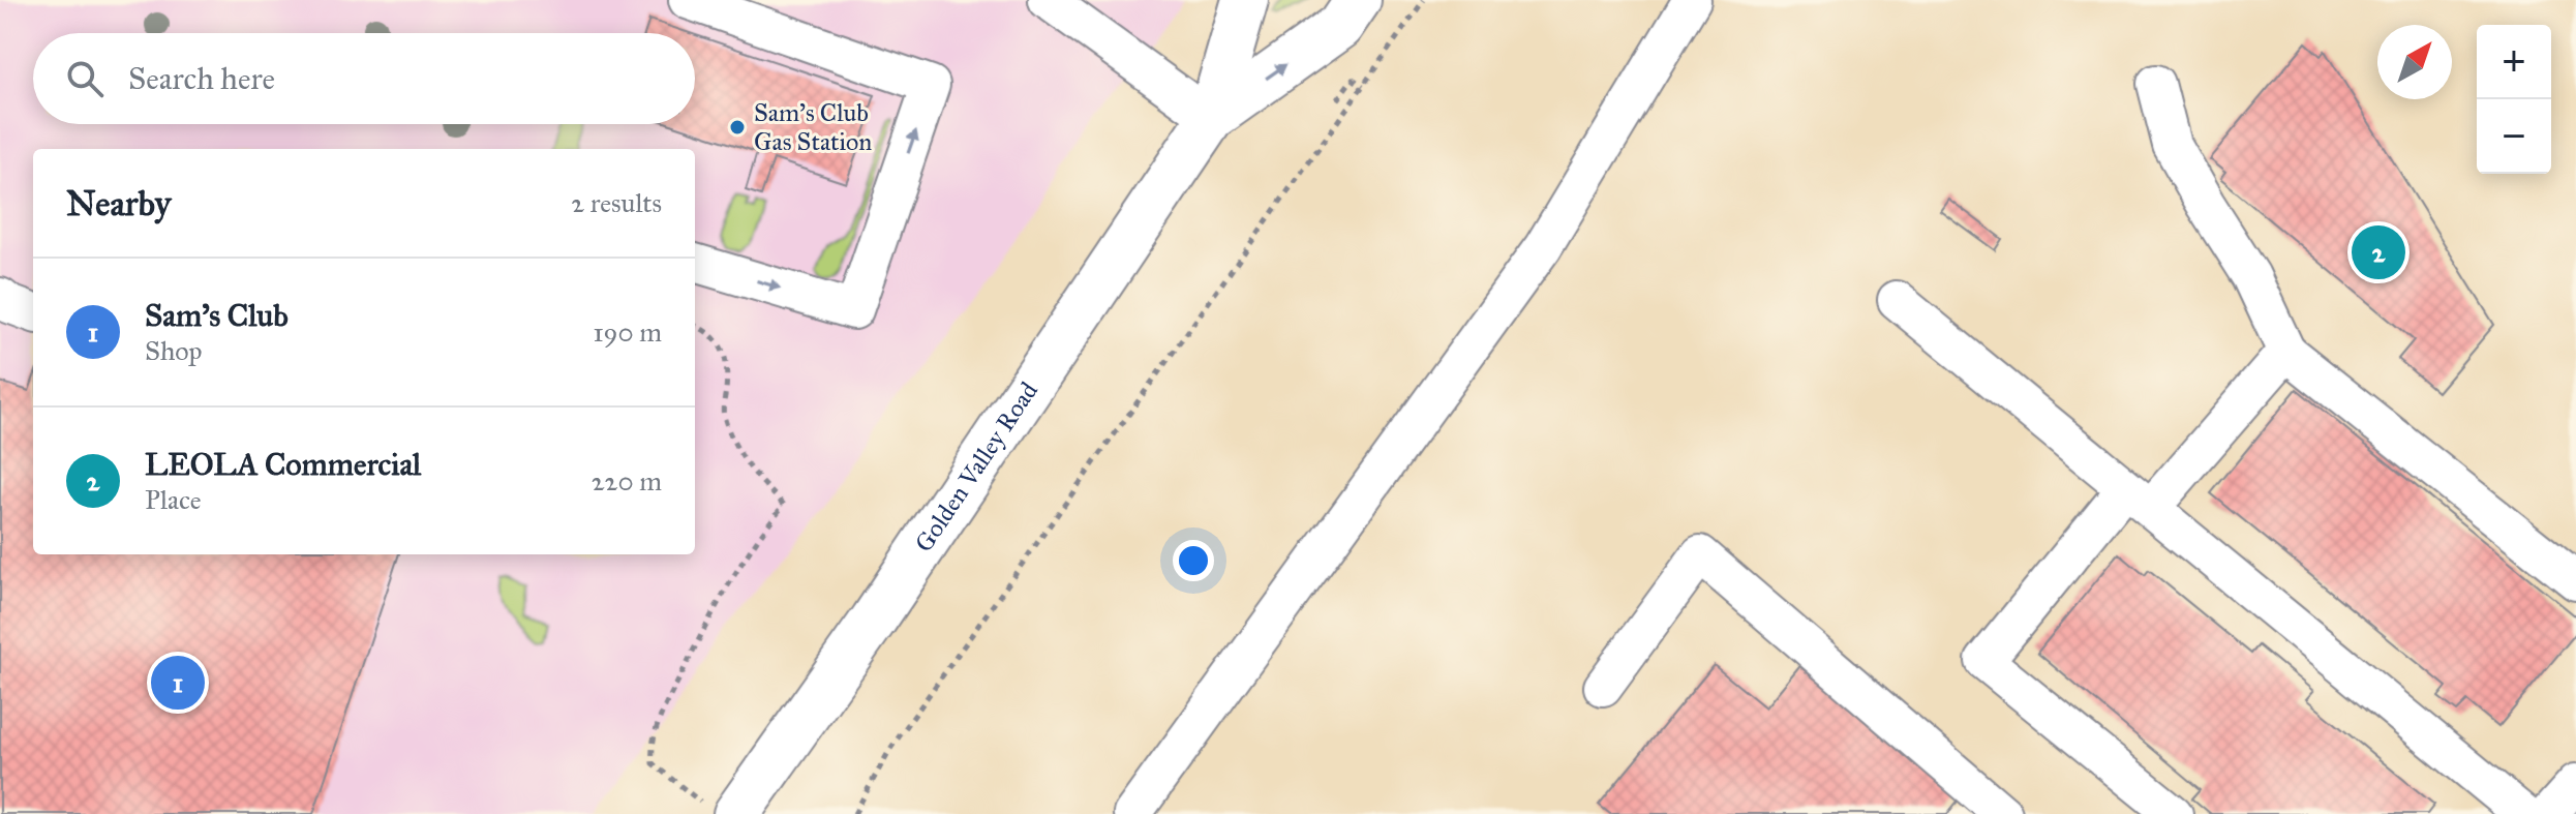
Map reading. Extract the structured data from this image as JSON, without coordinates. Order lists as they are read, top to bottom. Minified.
{"streets":{"main road":["Golden Valley Road"]},"places":["Sam's Club Gas Station"],"north":"top right","page":{"map_buttons":["+","−"],"search":"Search here","heading":["Nearby","2 results"],"pins":["2","1"],"list":[{"mark":"1","name":"Sam's Club","note":"Shop","value":"190 m"},{"mark":"2","name":"LEOLA Commercial","note":"Place","value":"220 m"}]}}
